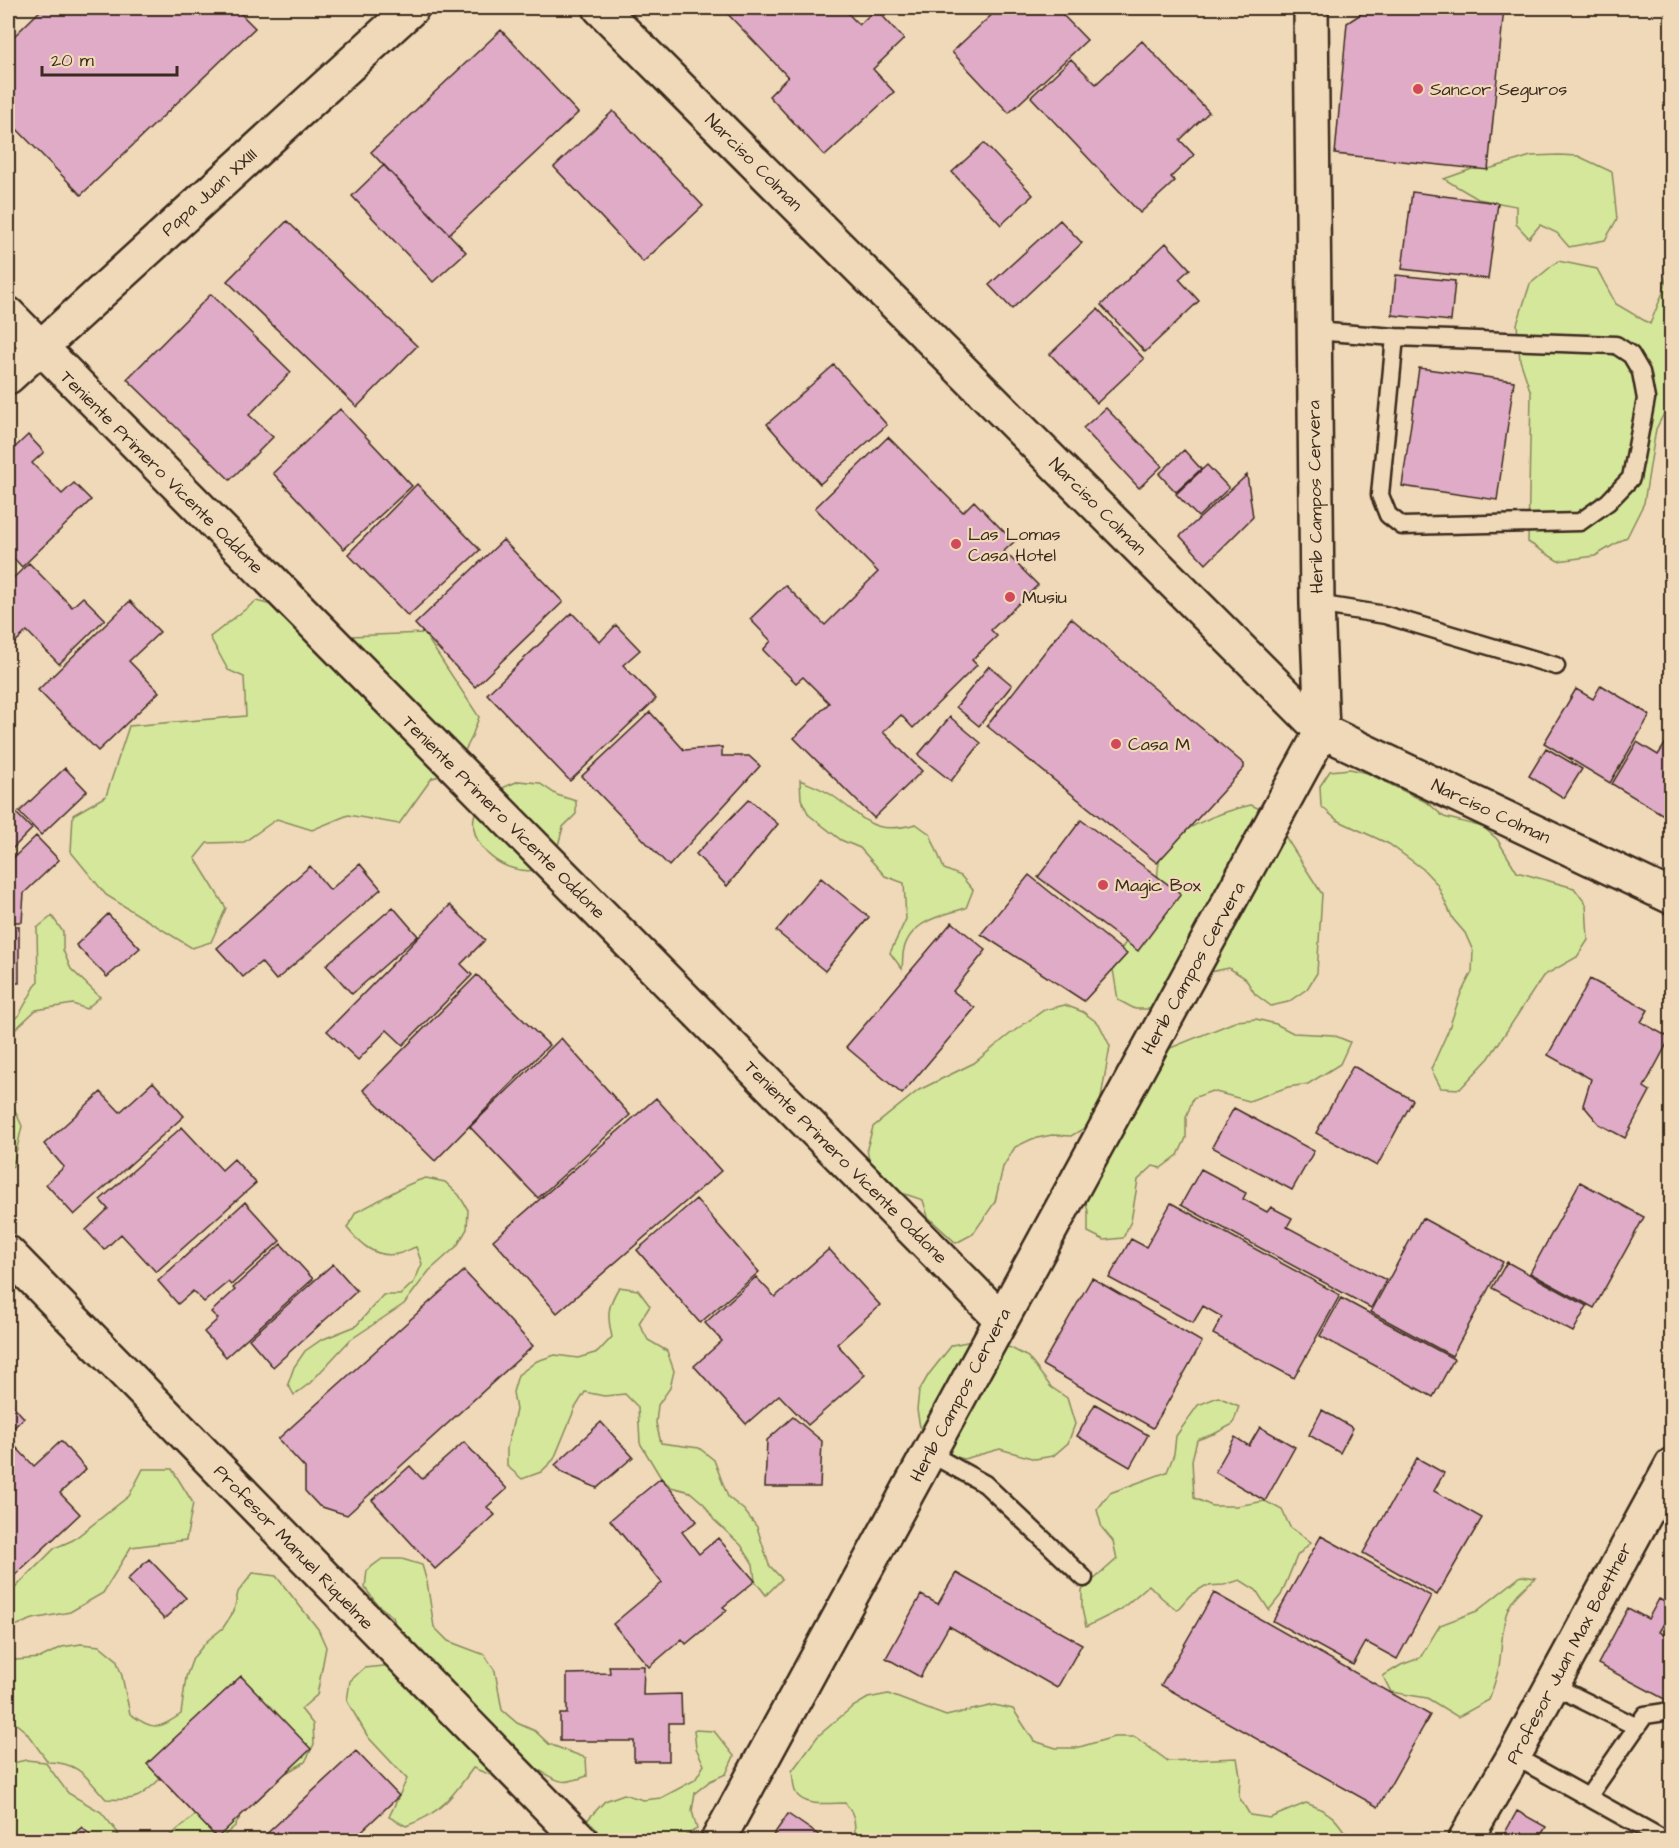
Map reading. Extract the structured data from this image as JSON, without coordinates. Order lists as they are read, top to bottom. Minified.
{"streets":{"street":["Narciso Colman","Papa Juan XXIII","Teniente Primero Vicente Oddone","Herib Campos Cervera","Profesor Manuel Riquelme","Profesor Juan Max Boettner"]},"crossings":[["Narciso Colman","Herib Campos Cervera"],["Papa Juan XXIII","Teniente Primero Vicente Oddone"],["Teniente Primero Vicente Oddone","Herib Campos Cervera"]],"places":["Sancor Seguros","Las Lomas Casa Hotel","Musiu","Casa M","Magic Box"],"scale_bar":"20 m"}
